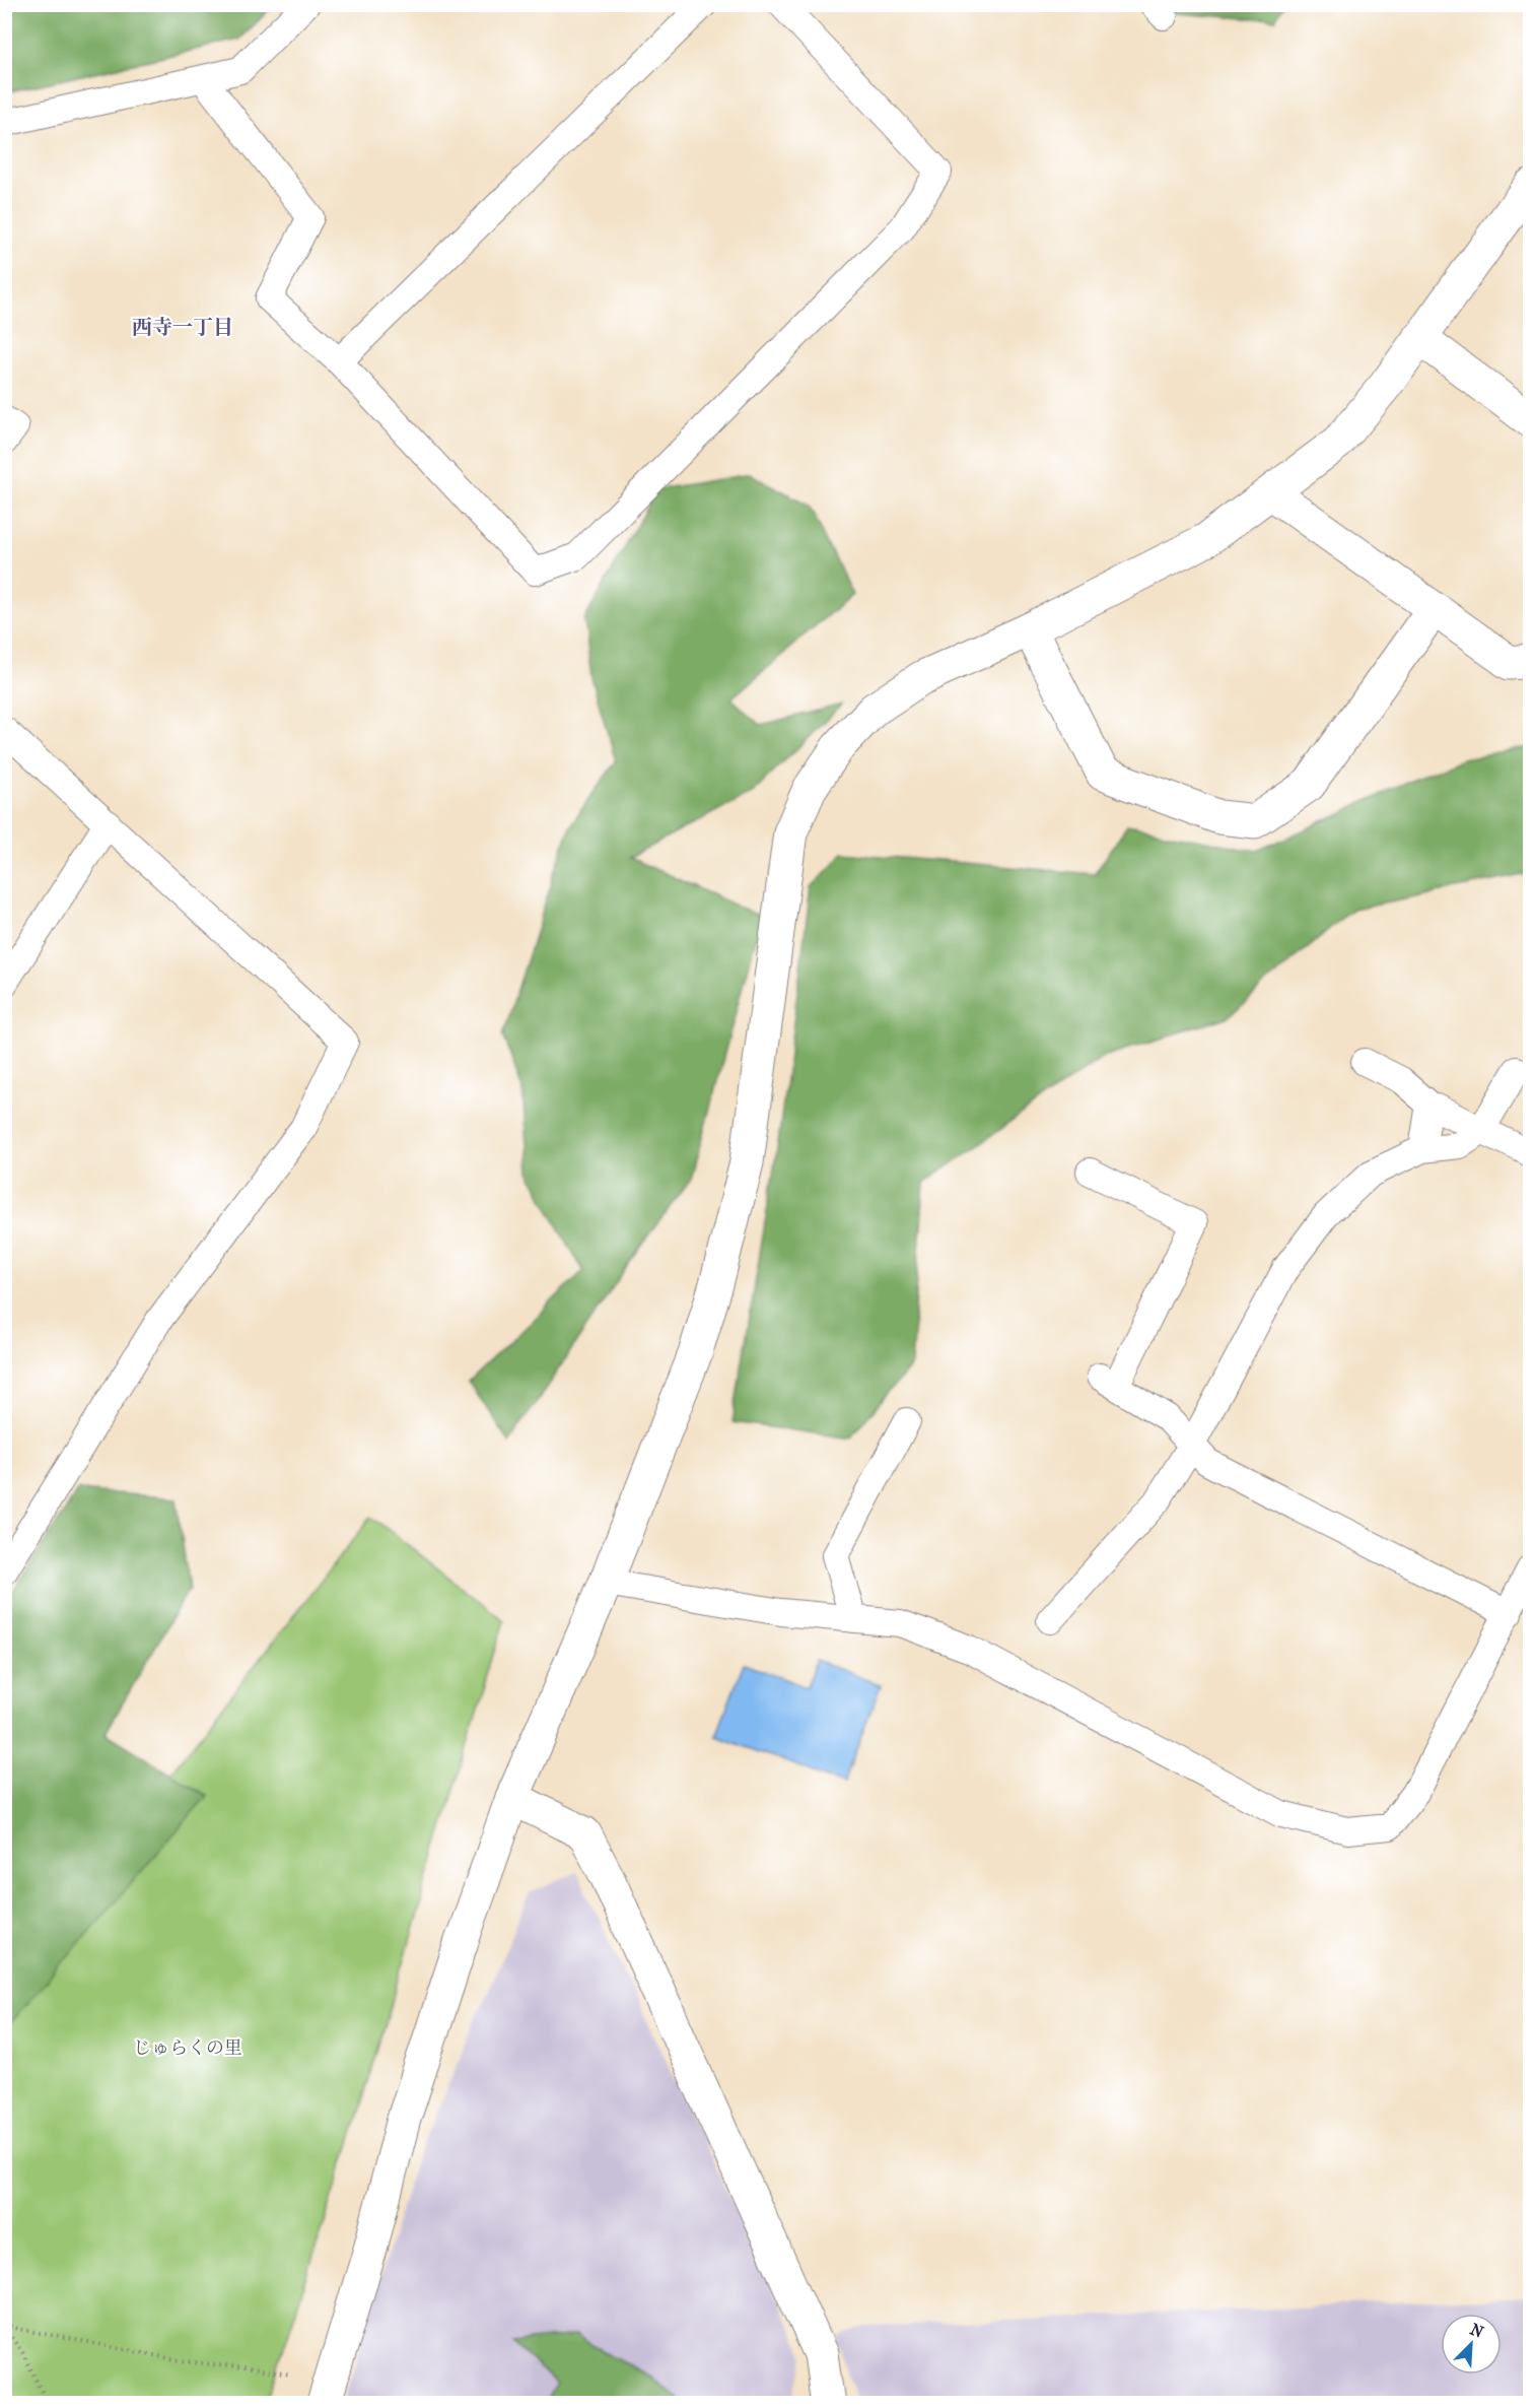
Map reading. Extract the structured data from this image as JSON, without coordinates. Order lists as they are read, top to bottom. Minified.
{"districts":["西寺一丁目"],"parks":["じゅらくの里"],"north":"top right"}
